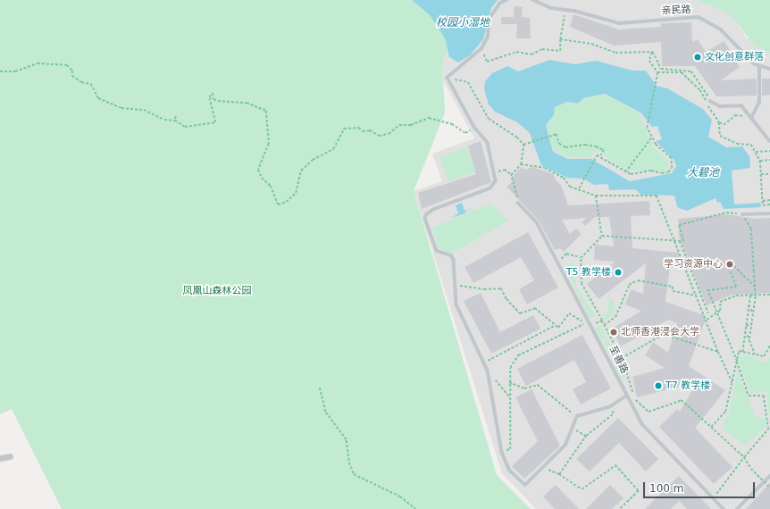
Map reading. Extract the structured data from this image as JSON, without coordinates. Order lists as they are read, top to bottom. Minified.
{"streets":{"lane":["亲民路","至善路"]},"water":["校园小湿地","大碧池"],"parks":["凤凰山森林公园"],"places":["文化创意群落","学习资源中心","T5 教学楼","北师香港浸会大学","T7 教学楼"],"scale_bar":"100 m"}
